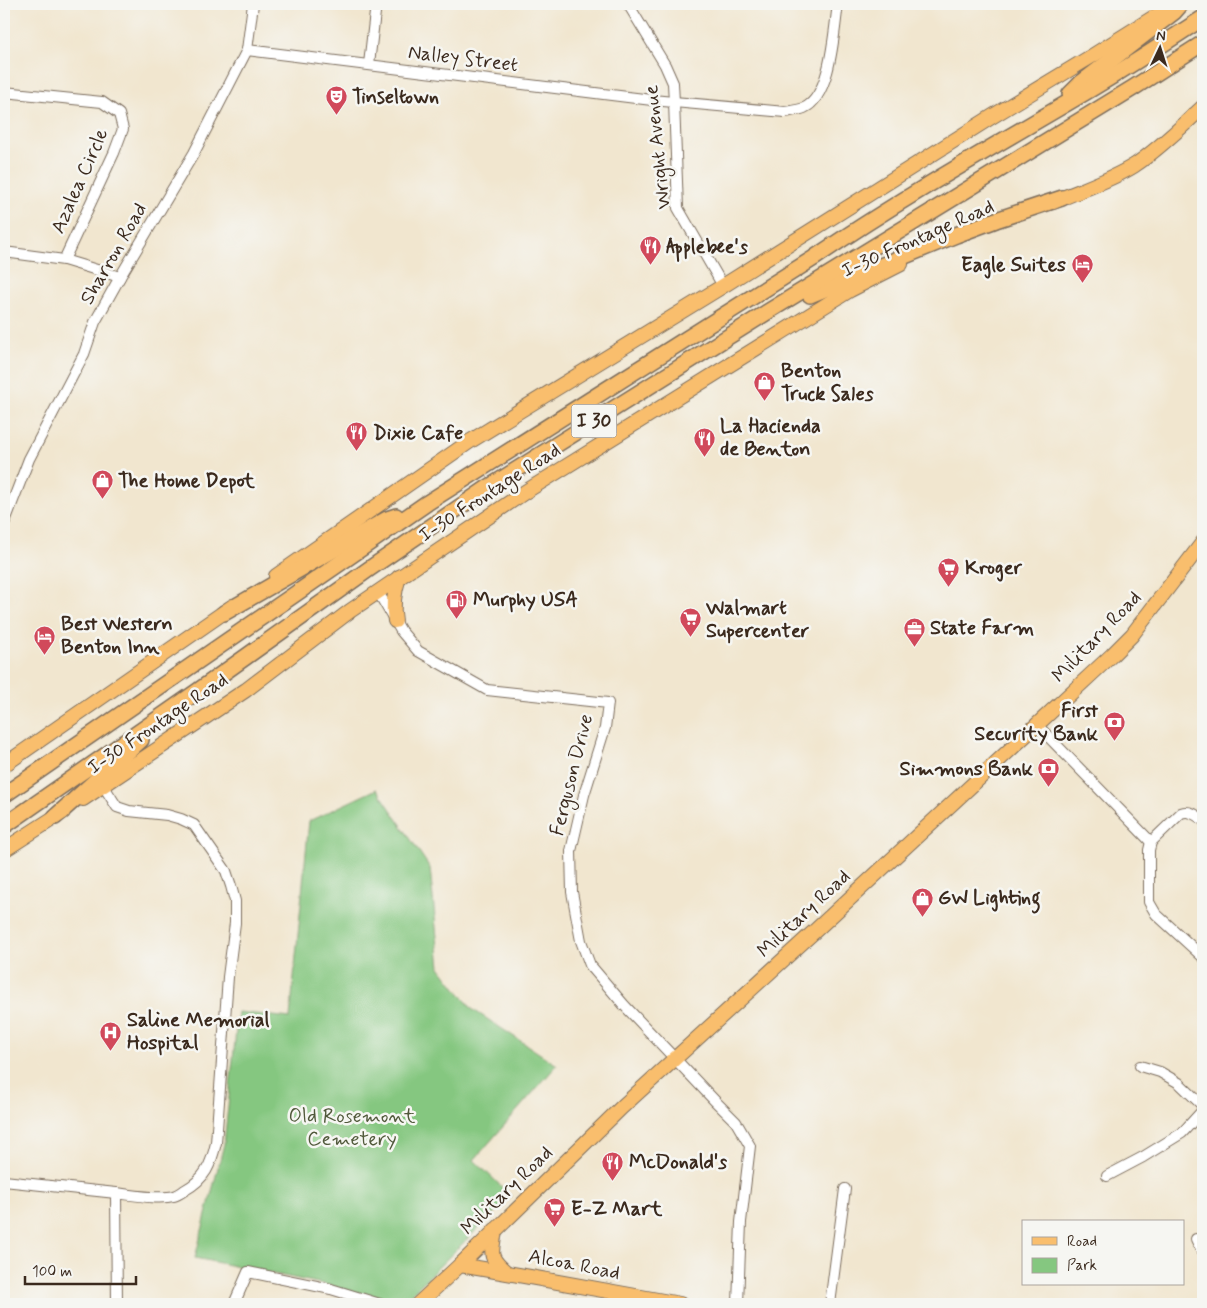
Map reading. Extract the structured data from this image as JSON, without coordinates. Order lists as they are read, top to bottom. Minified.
{"streets":{"highway":["I 30"],"main road":["I-30 Frontage Road","Military Road","Alcoa Road"],"street":["Nalley Street","Wright Avenue","Azalea Circle","Sharron Road","Ferguson Drive"]},"crossings":[["Nalley Street","Wright Avenue"],["Nalley Street","Sharron Road"],["I-30 Frontage Road","Ferguson Drive"],["Military Road","Ferguson Drive"],["Military Road","Alcoa Road"]],"parks":["Old Rosemont Cemetery"],"places":{"theatre":["Tinseltown"],"restaurant":["Applebee's","Dixie Cafe","La Hacienda de Benton","McDonald's"],"hotel":["Eagle Suites","Best Western Benton Inn"],"shop":["Benton Truck Sales","The Home Depot","GW Lighting"],"supermarket":["Kroger","Walmart Supercenter","E-Z Mart"],"fuel station":["Murphy USA"],"office":["State Farm"],"bank":["First Security Bank","Simmons Bank"],"hospital":["Saline Memorial Hospital"]},"legend":["Road","Park"],"scale_bar":"100 m","north":"top"}
